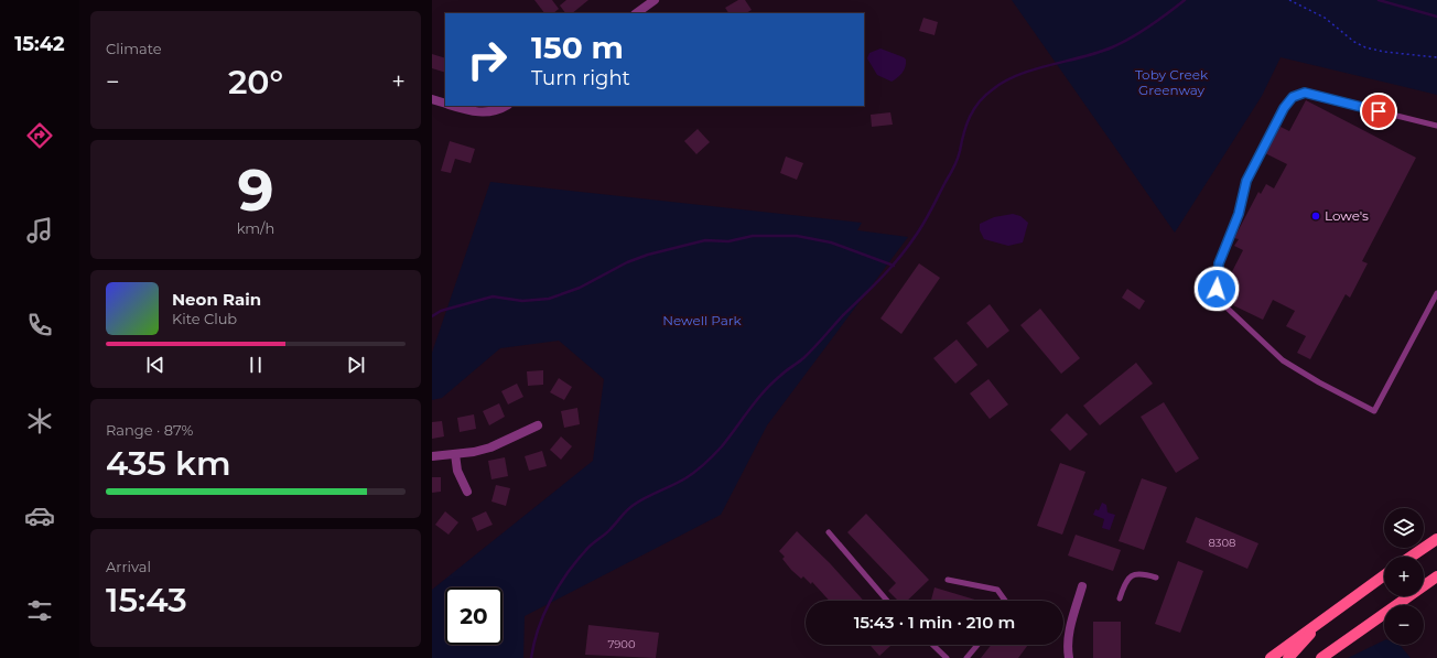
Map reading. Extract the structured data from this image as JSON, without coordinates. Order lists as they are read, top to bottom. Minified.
{"parks":["Toby Creek Greenway","Newell Park"],"places":["Lowe's"],"house_numbers":["8308","7900"],"page":{"tabs":"15:42","tile":["Climate",["9","km/h"],["Range · 87%","435 km"],["Arrival","15:43"]],"turn":["150 m","Turn right"],"heat":["−","20°","+"],"song":["Neon Rain","Kite Club"],"map_buttons":["+","−"],"limit":"20","trip":"15:43 · 1 min · 210 m"}}
